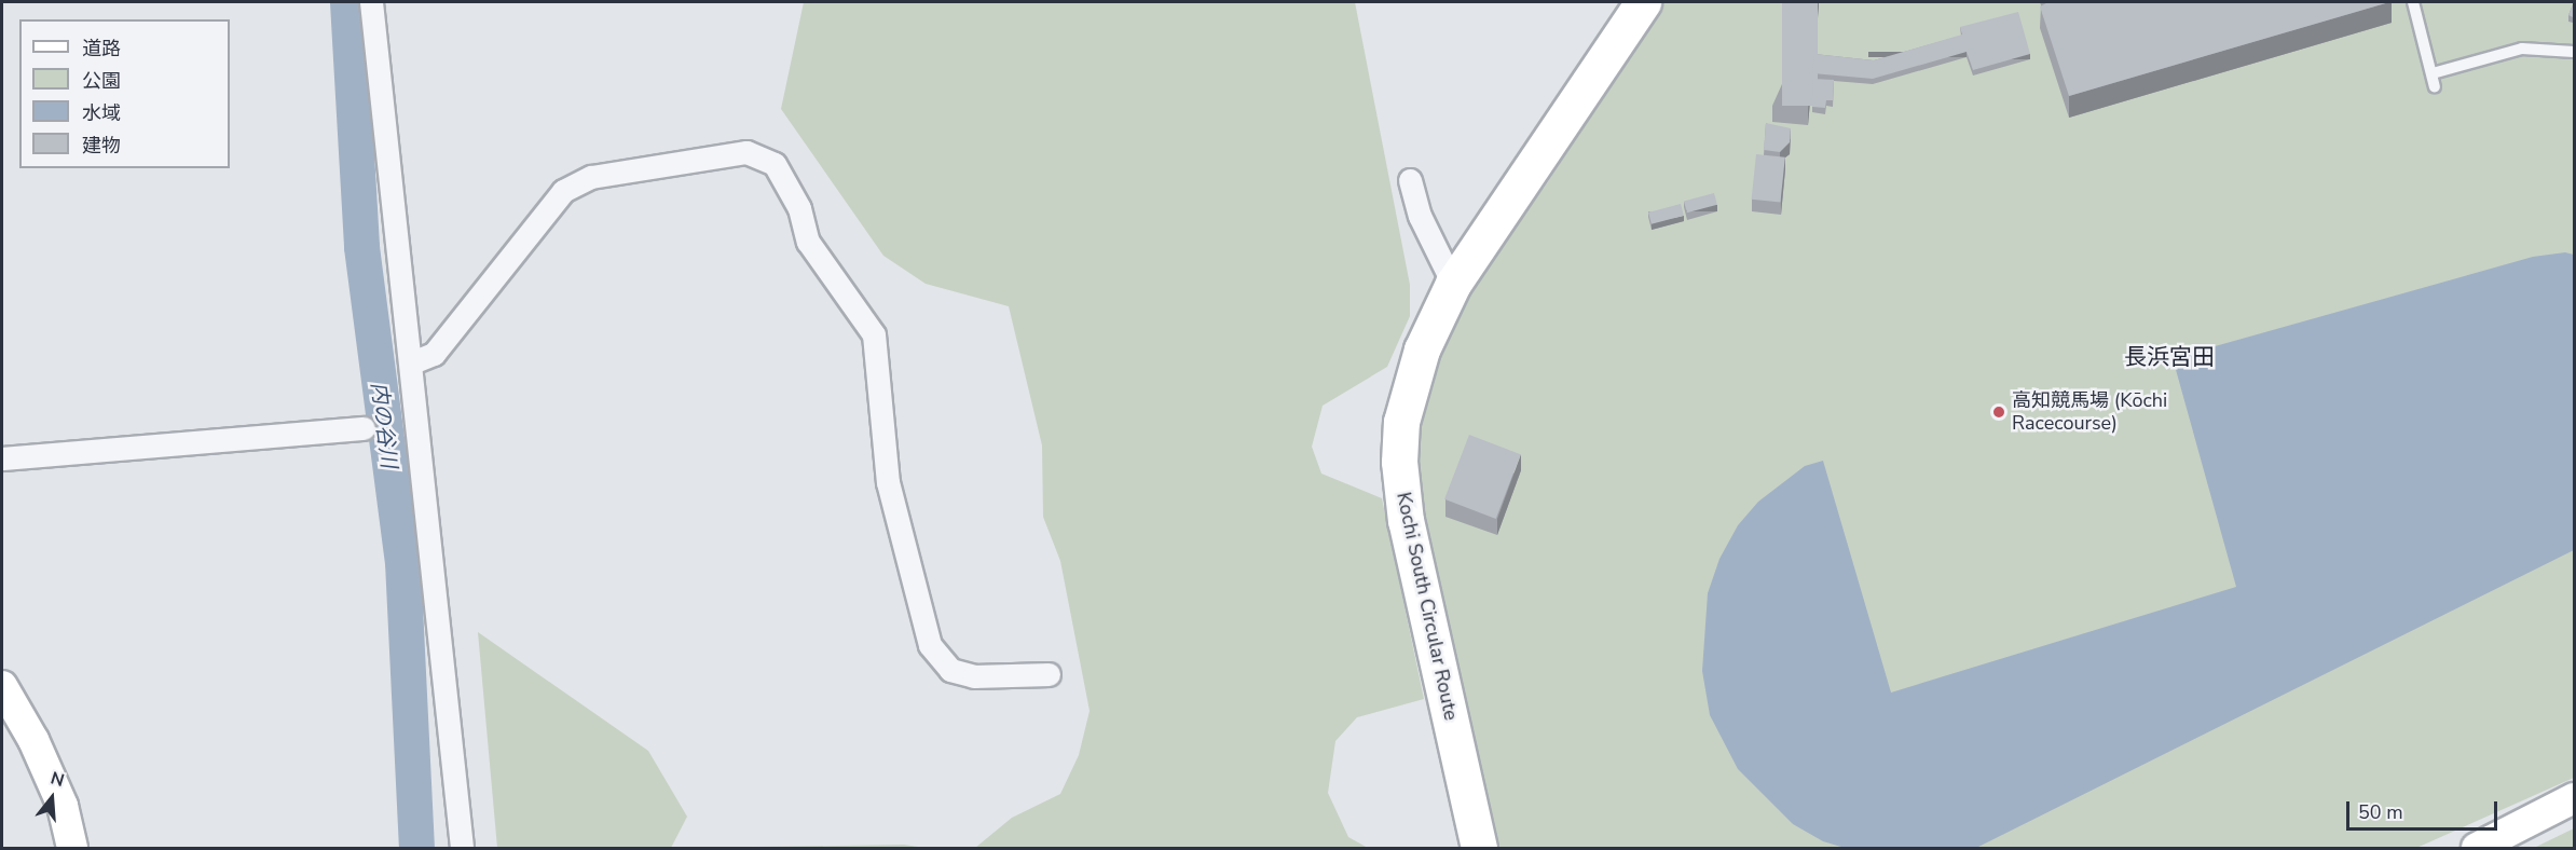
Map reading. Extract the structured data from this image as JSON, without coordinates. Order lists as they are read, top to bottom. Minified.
{"streets":{"main road":["Kochi South Circular Route"]},"districts":["長浜宮田"],"water":["内の谷川"],"places":["高知競馬場 (Kōchi Racecourse)"],"legend":["道路","公園","水域","建物"],"scale_bar":"50 m","north":"top"}
